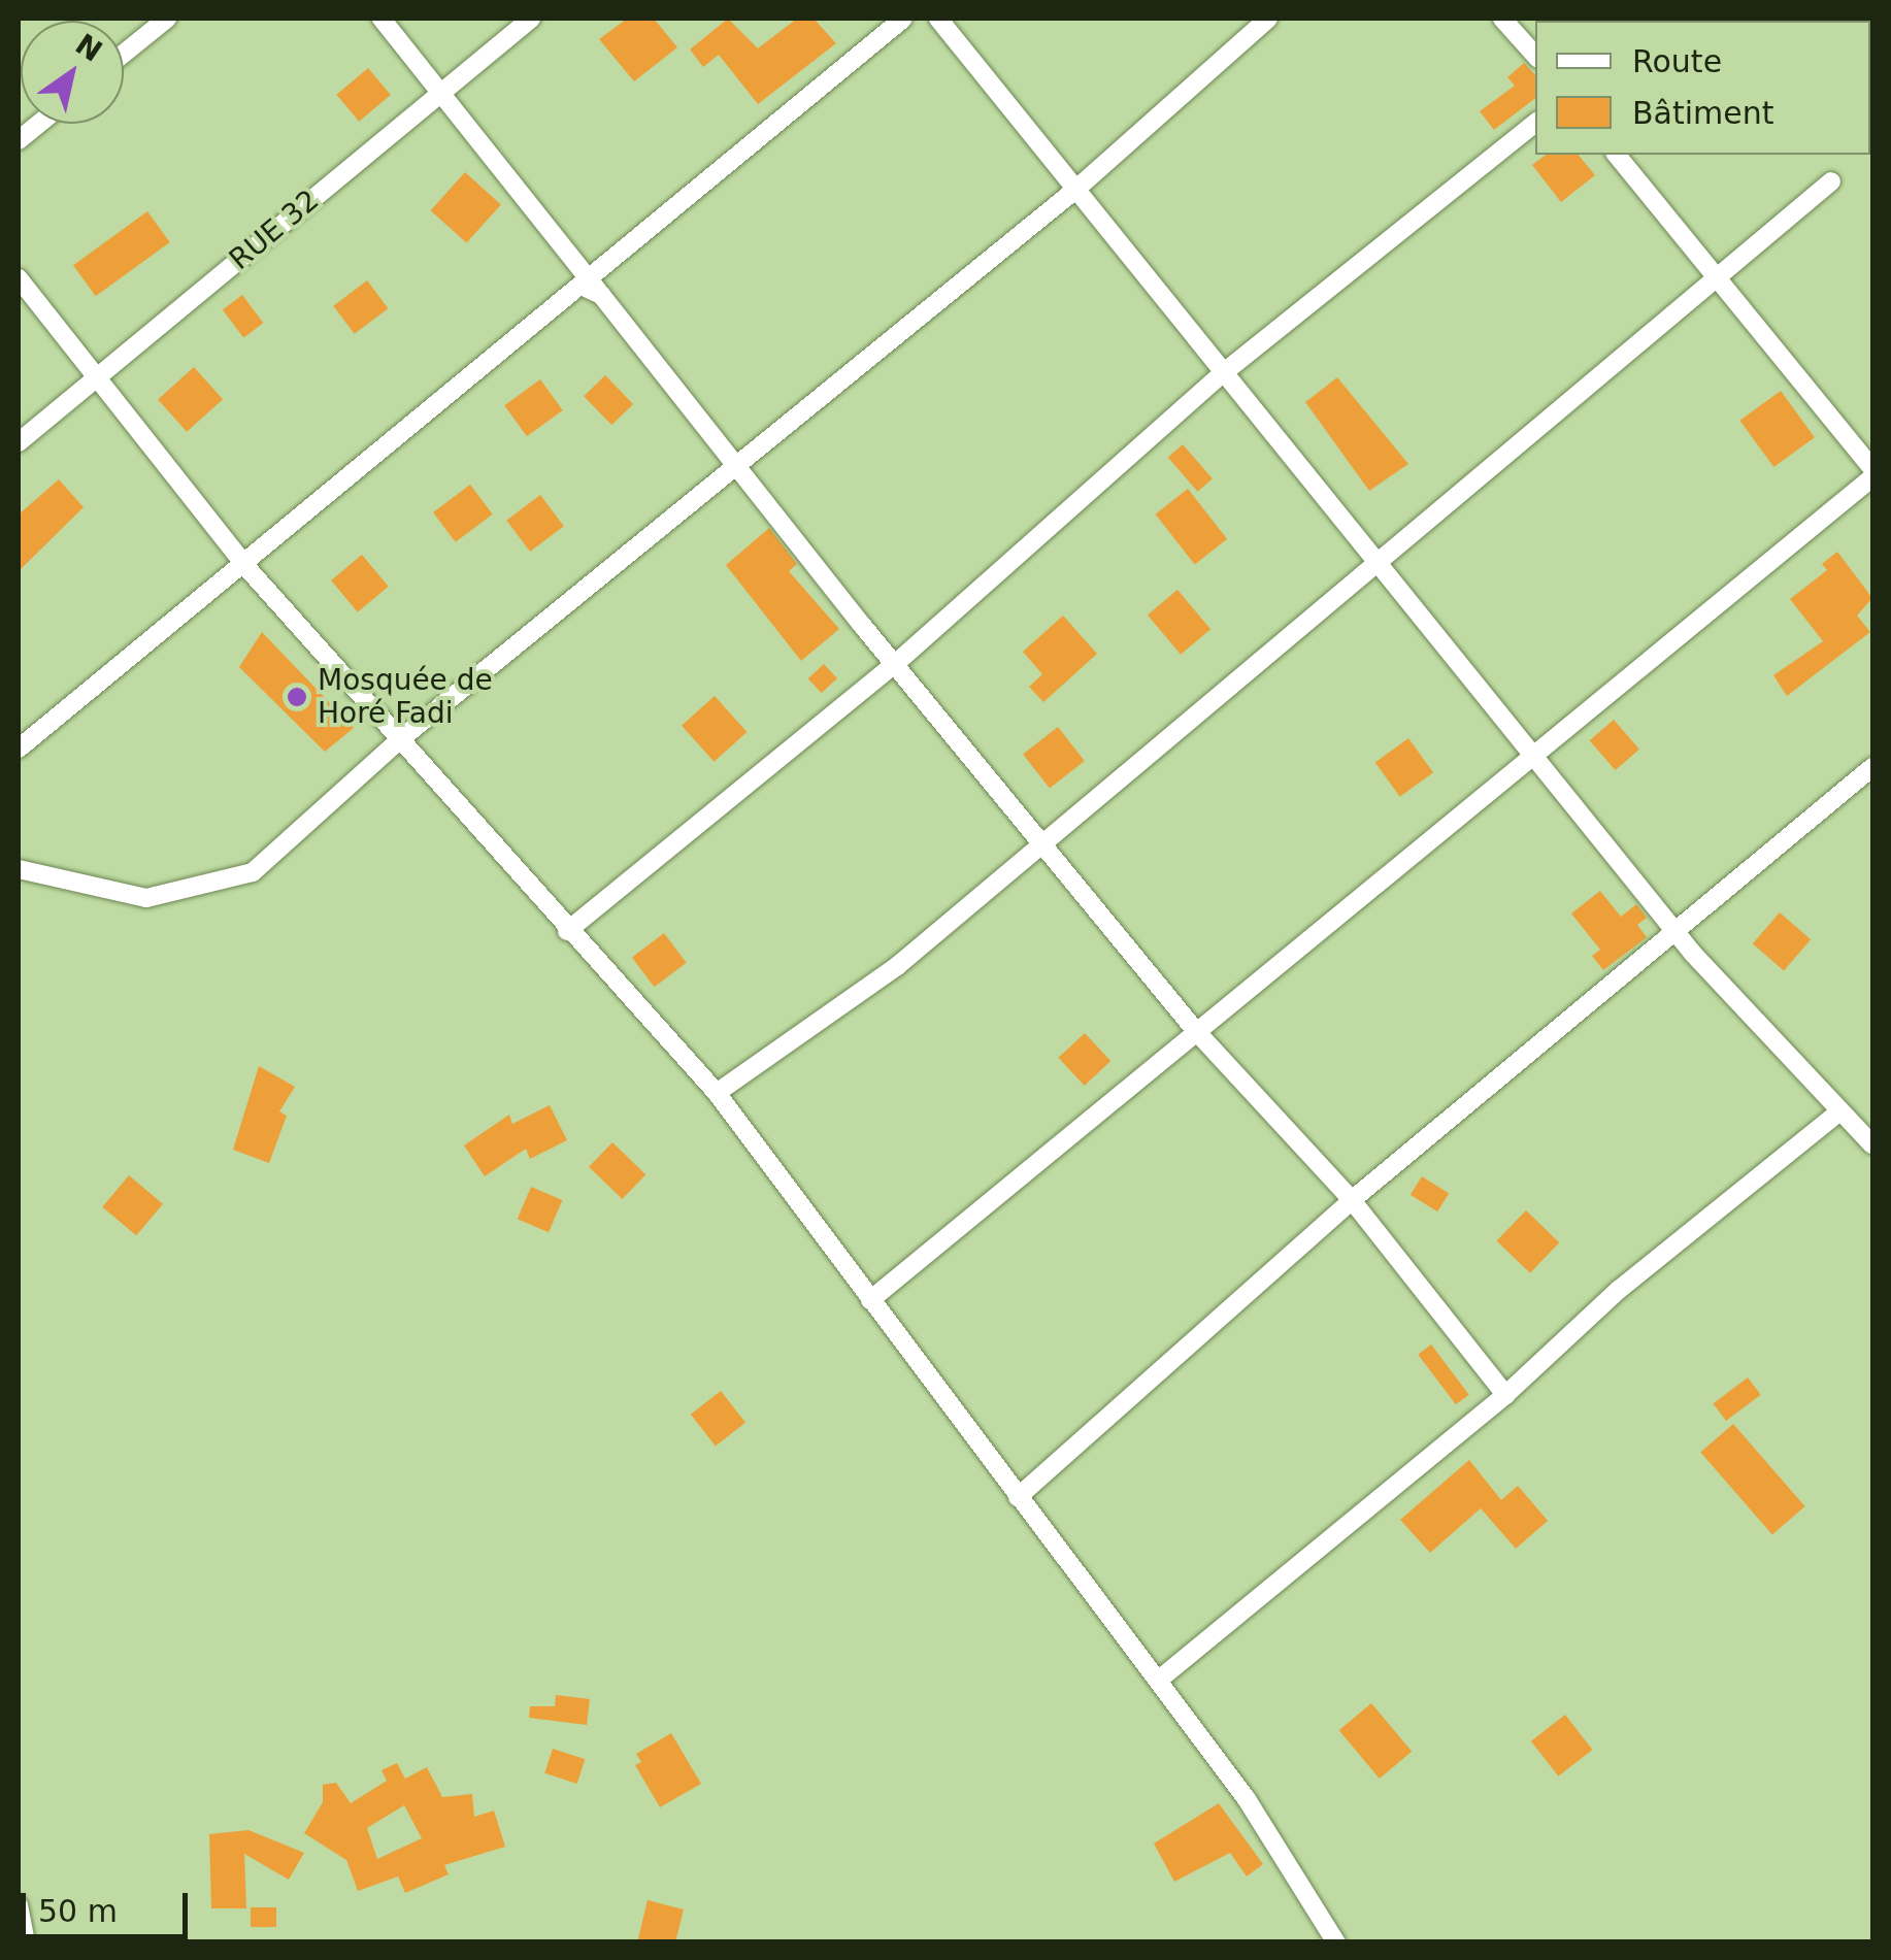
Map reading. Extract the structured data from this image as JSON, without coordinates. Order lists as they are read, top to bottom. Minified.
{"streets":{"street":["RUE 32"]},"places":["Mosquée de Horé Fadi"],"legend":["Route","Bâtiment"],"scale_bar":"50 m","north":"top right"}
